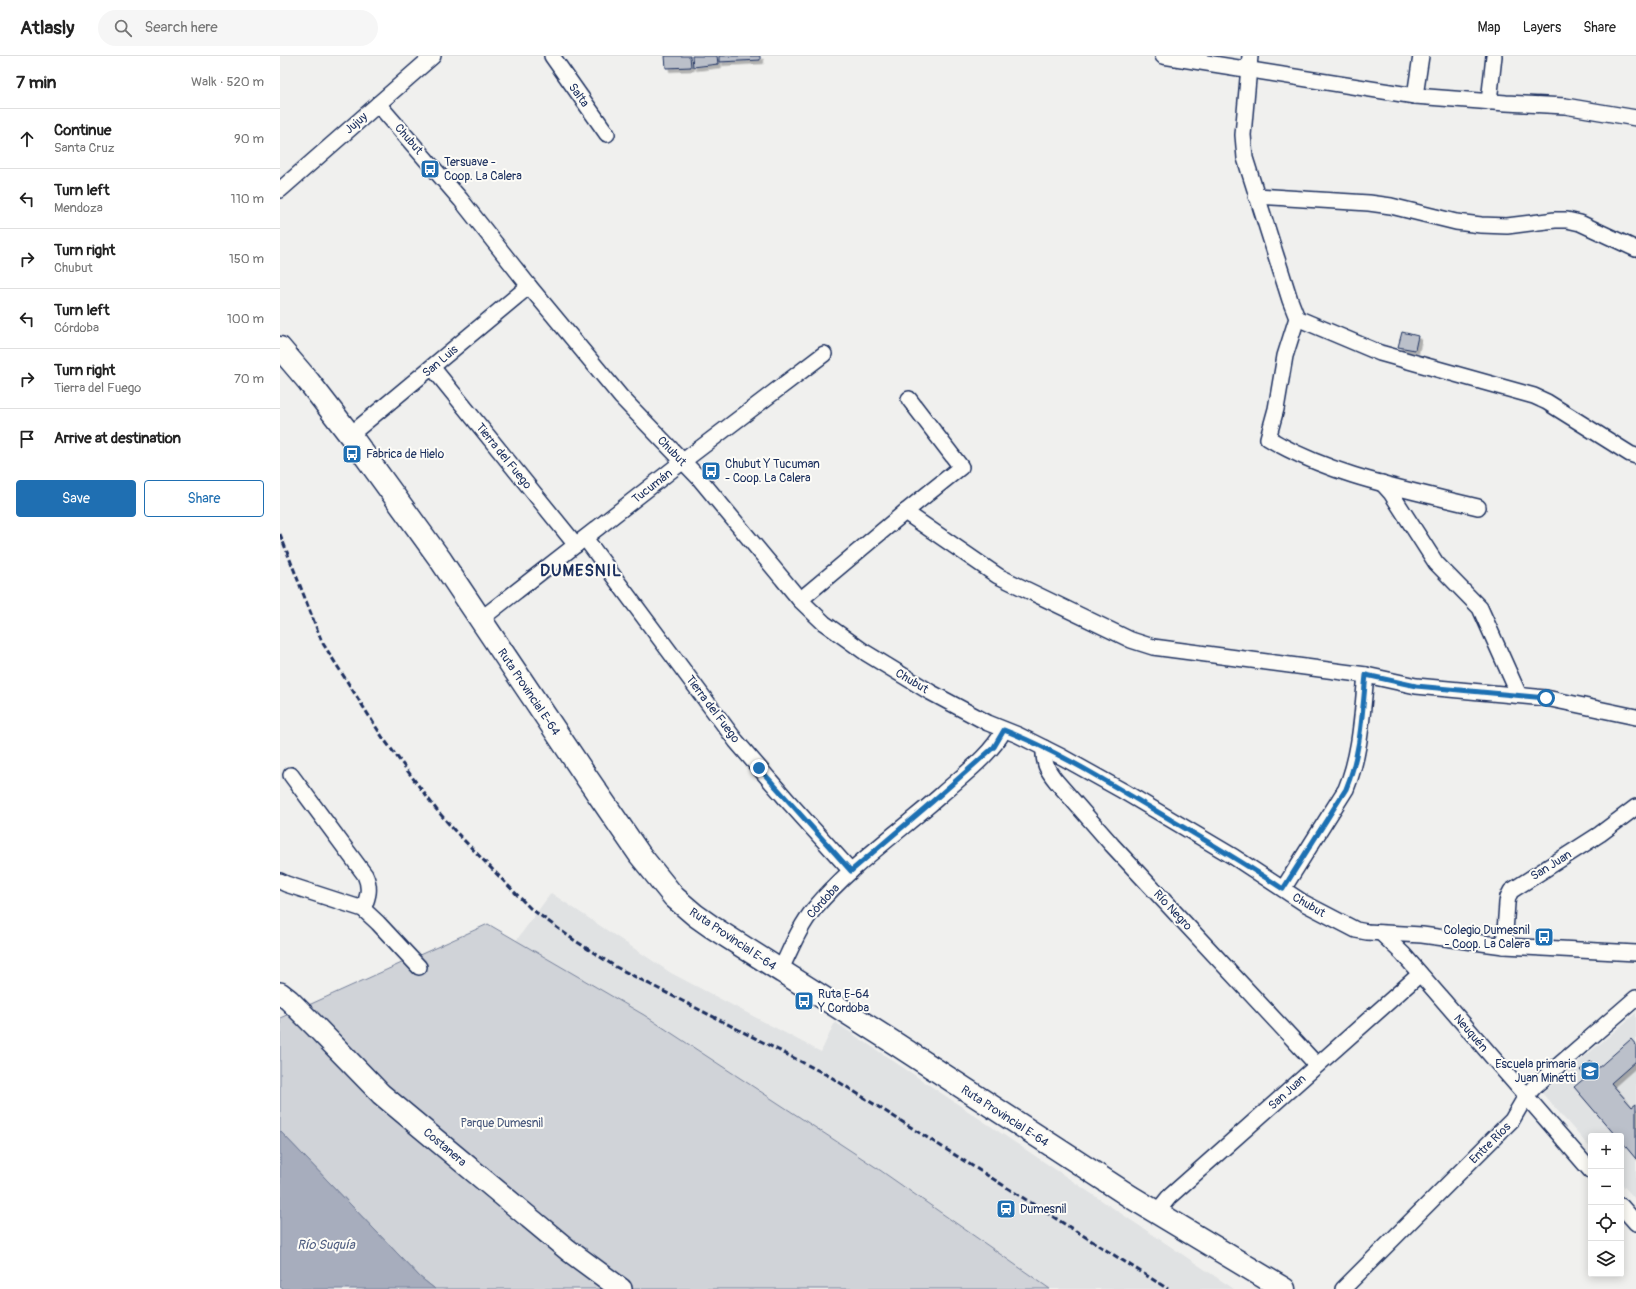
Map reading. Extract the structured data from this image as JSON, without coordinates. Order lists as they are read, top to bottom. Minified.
{"streets":{"main road":["Ruta Provincial E-64"],"street":["Salta","Jujuy","Chubut","San Luis","Tierra del Fuego","Tucumán","San Juan","Córdoba","Río Negro","Neuquén","Entre Ríos","Costanera"]},"crossings":[["Jujuy","Chubut"],["Chubut","San Luis"],["Chubut","Tucumán"],["Chubut","San Juan"],["Chubut","Córdoba"],["Chubut","Río Negro"],["Chubut","Neuquén"],["San Luis","Tierra del Fuego"],["San Luis","Ruta Provincial E-64"],["Tierra del Fuego","Tucumán"],["Tierra del Fuego","Córdoba"],["Tucumán","Ruta Provincial E-64"],["Ruta Provincial E-64","San Juan"],["Ruta Provincial E-64","Córdoba"],["San Juan","Río Negro"],["San Juan","Neuquén"],["Neuquén","Entre Ríos"]],"districts":["DUMESNIL"],"water":["Río Suquía"],"parks":["Parque Dumesnil"],"places":{"bus stop":["Tersuave - Coop. La Calera","Fabrica de Hielo","Chubut Y Tucuman - Coop. La Calera","Colegio Dumesnil - Coop. La Calera","Ruta E-64 Y Cordoba"],"school or university":["Escuela primaria Juan Minetti"],"station":["Dumesnil"]},"page":{"header":"Atlasly","search":"Search here","nav":["Map","Layers","Share"],"heading":["7 min","Walk · 520 m"],"list":[["Continue","Santa Cruz","90 m"],["Turn left","Mendoza","110 m"],["Turn right","Chubut","150 m"],["Turn left","Córdoba","100 m"],["Turn right","Tierra del Fuego","70 m"],"Arrive at destination"],"buttons":["Save","Share"],"map_buttons":["+","−"]}}
